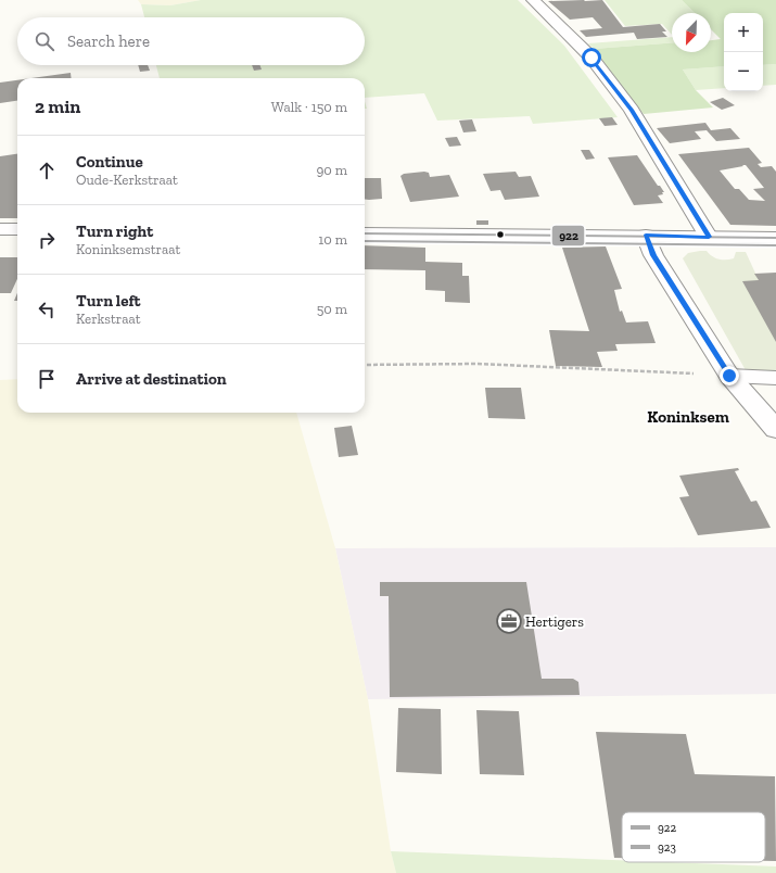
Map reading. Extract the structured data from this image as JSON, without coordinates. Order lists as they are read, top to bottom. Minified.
{"districts":["Koninksem"],"places":{"office":["Hertigers"]},"lines":["transit line 922","transit line 923"],"legend":["922","923"],"north":"bottom left","page":{"map_buttons":["+","−"],"search":"Search here","heading":["2 min","Walk · 150 m"],"list":[["Continue","Oude-Kerkstraat","90 m"],["Turn right","Koninksemstraat","10 m"],["Turn left","Kerkstraat","50 m"],"Arrive at destination"]}}
